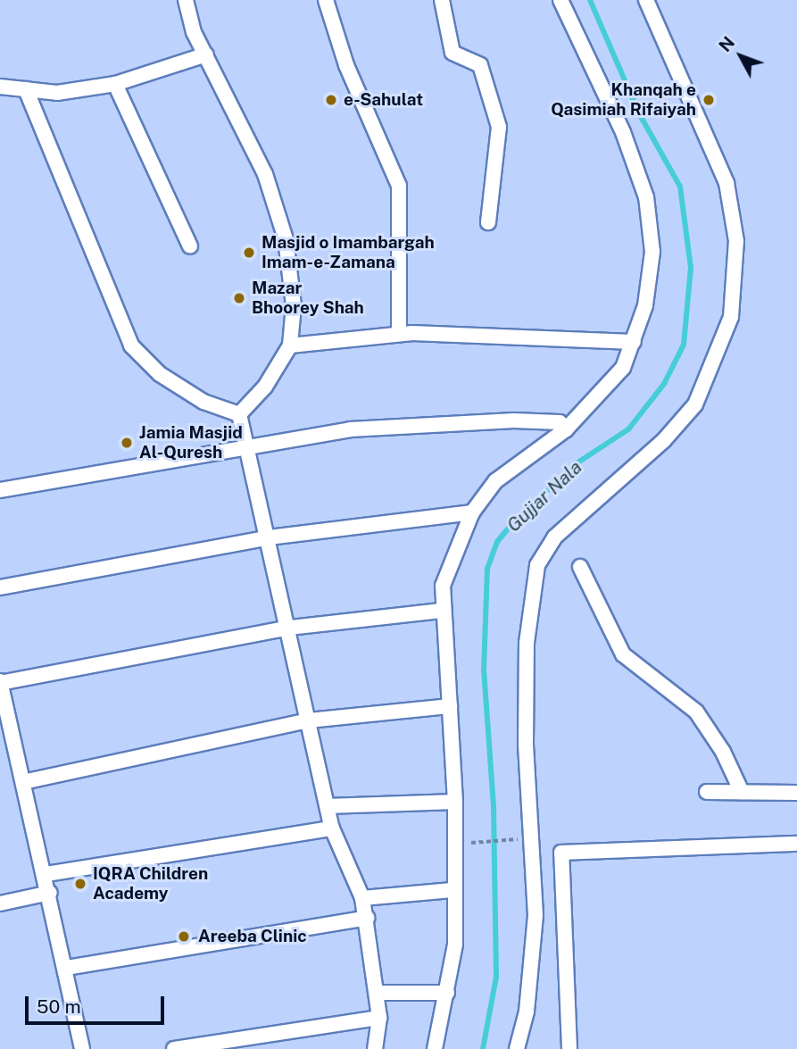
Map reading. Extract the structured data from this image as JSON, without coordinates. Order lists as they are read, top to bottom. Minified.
{"water":["Gujjar Nala"],"places":["e-Sahulat","Khanqah e Qasimiah Rifaiyah","Masjid o Imambargah Imam-e-Zamana","Mazar Bhoorey Shah","Jamia Masjid Al-Quresh","IQRA Children Academy","Areeba Clinic"],"scale_bar":"50 m","north":"top left"}
